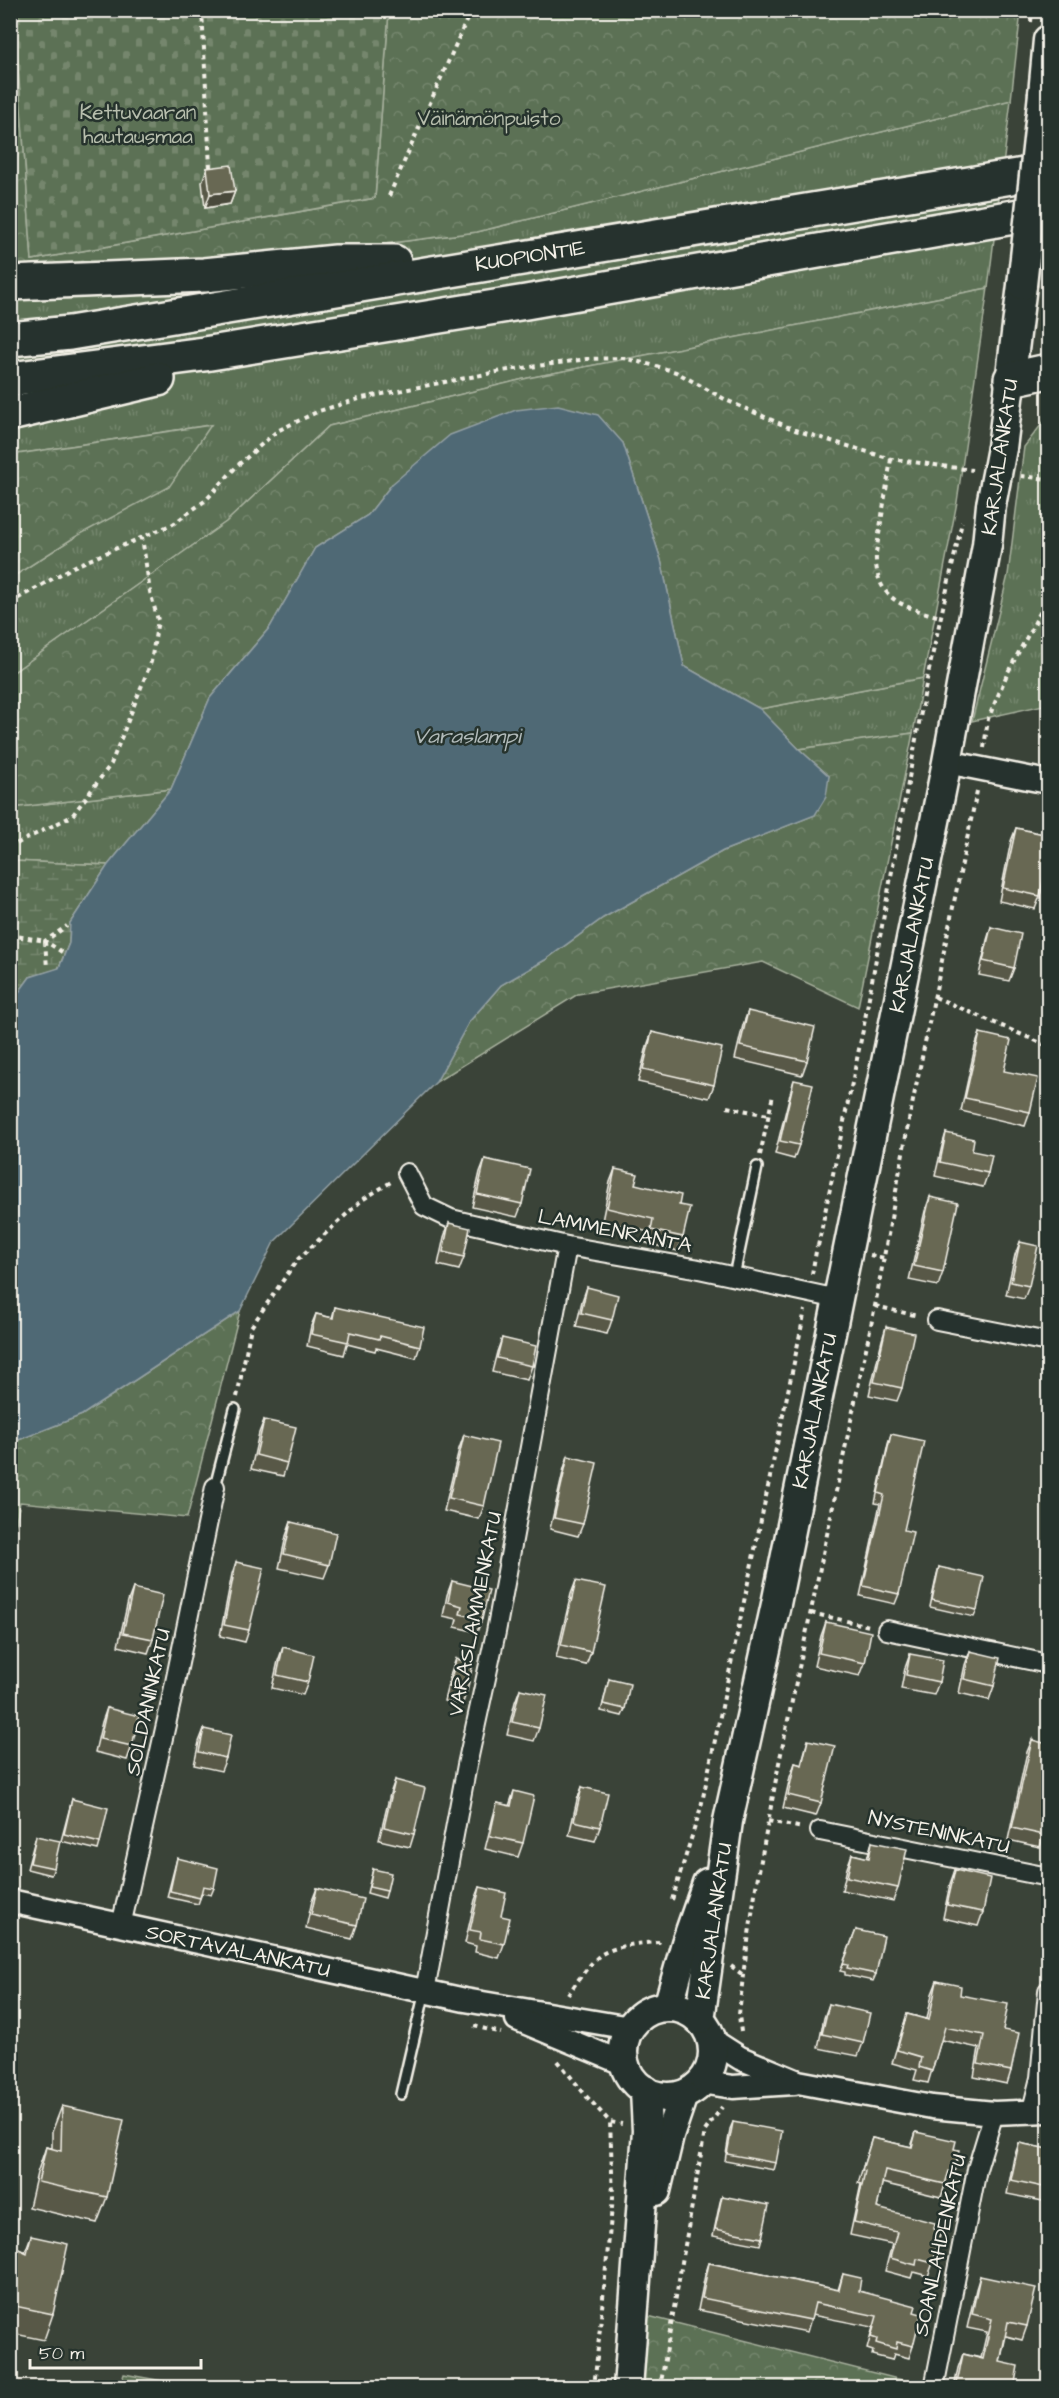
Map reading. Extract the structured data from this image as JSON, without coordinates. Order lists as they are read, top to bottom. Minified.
{"streets":{"highway":["KUOPIONTIE"],"main road":["KARJALANKATU"],"street":["LAMMENRANTA","VARASLAMMENKATU","SOLDANINKATU","NYSTENINKATU","SORTAVALANKATU","SOANLAHDENKATU"]},"crossings":[["KARJALANKATU","LAMMENRANTA"],["KARJALANKATU","SORTAVALANKATU"],["LAMMENRANTA","VARASLAMMENKATU"],["VARASLAMMENKATU","SORTAVALANKATU"],["SOLDANINKATU","SORTAVALANKATU"]],"water":["Varaslampi"],"parks":["Kettuvaaran hautausmaa","Väinämönpuisto"],"scale_bar":"50 m"}
